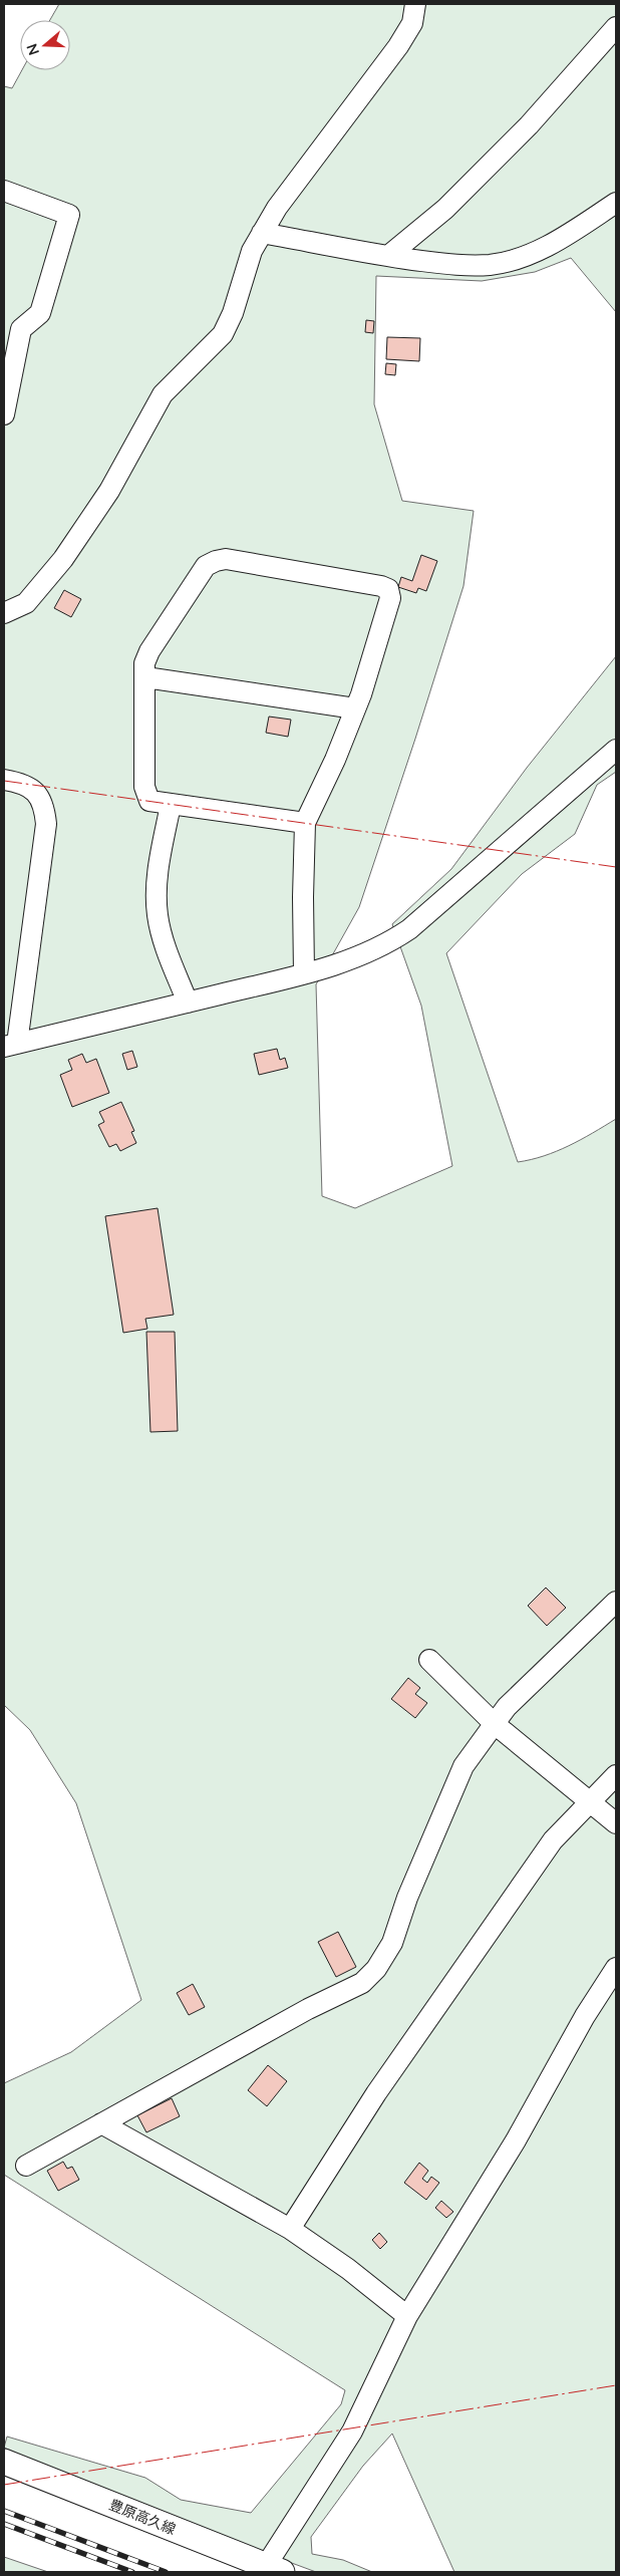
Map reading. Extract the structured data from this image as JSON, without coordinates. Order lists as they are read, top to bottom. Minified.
{"streets":{"main road":["豊原高久線"]},"north":"left"}
